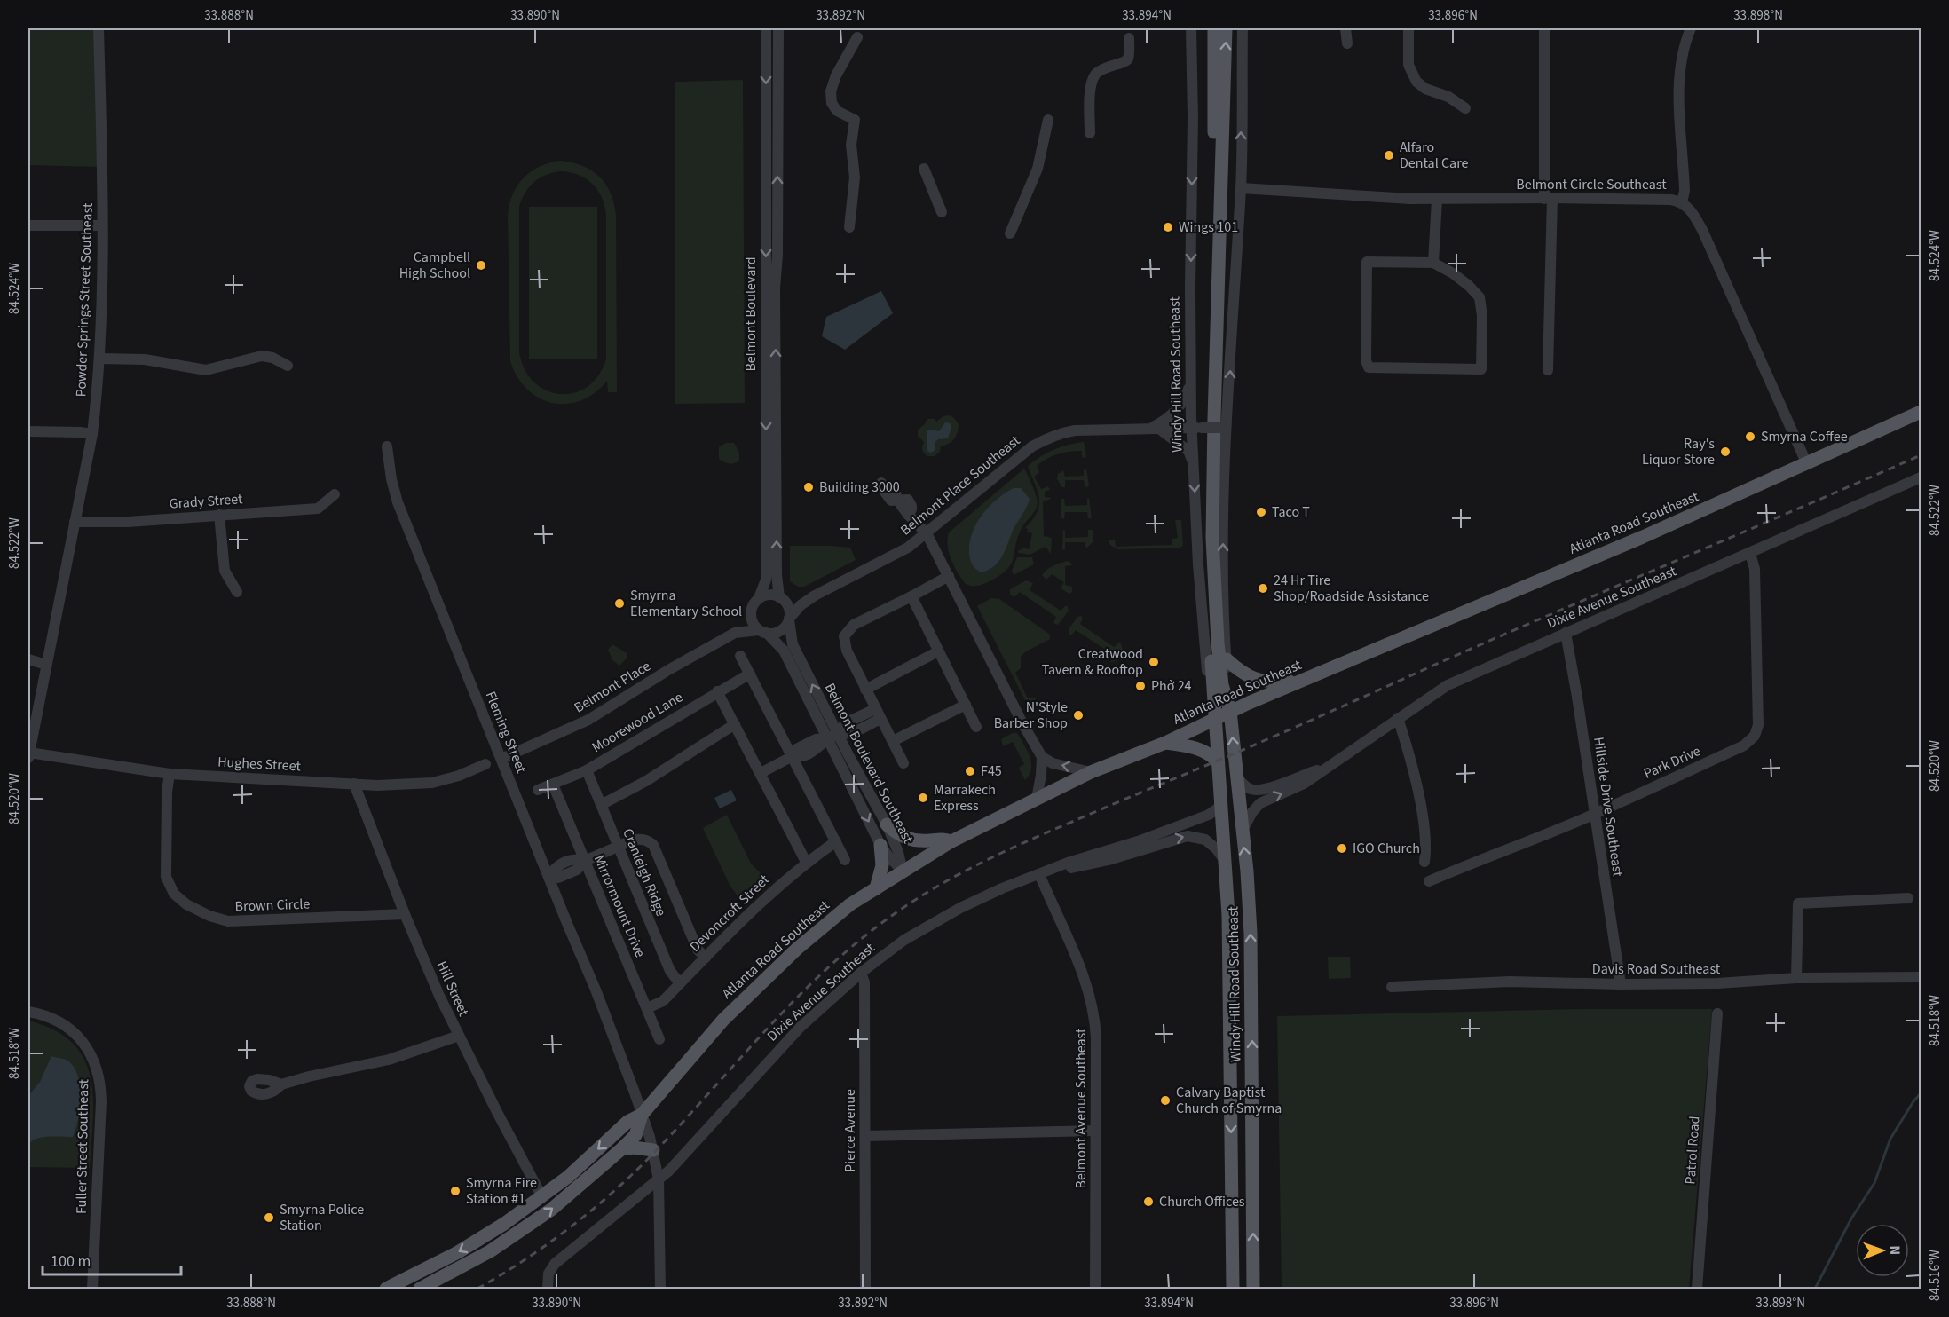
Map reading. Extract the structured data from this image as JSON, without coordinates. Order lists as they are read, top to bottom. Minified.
{"streets":{"main road":["Windy Hill Road Southeast","Atlanta Road Southeast"],"street":["Belmont Circle Southeast","Powder Springs Street Southeast","Belmont Boulevard","Belmont Place Southeast","Grady Street","Dixie Avenue Southeast","Belmont Place","Moorewood Lane","Fleming Street","Park Drive","Belmont Boulevard Southeast","Hughes Street","Hillside Drive Southeast","Cranleigh Ridge","Brown Circle","Mirrormount Drive","Devoncroft Street","Davis Road Southeast","Hill Street","Belmont Avenue Southeast","Pierce Avenue","Fuller Street Southeast","Patrol Road"]},"crossings":[["Belmont Circle Southeast","Windy Hill Road Southeast"],["Belmont Circle Southeast","Atlanta Road Southeast"],["Powder Springs Street Southeast","Grady Street"],["Powder Springs Street Southeast","Hughes Street"],["Belmont Boulevard","Belmont Place Southeast"],["Belmont Boulevard","Belmont Place"],["Belmont Boulevard","Belmont Boulevard Southeast"],["Windy Hill Road Southeast","Belmont Place Southeast"],["Windy Hill Road Southeast","Atlanta Road Southeast"],["Windy Hill Road Southeast","Dixie Avenue Southeast"],["Belmont Place Southeast","Belmont Place"],["Belmont Place Southeast","Belmont Boulevard Southeast"],["Atlanta Road Southeast","Fleming Street"],["Atlanta Road Southeast","Belmont Boulevard Southeast"],["Atlanta Road Southeast","Hill Street"],["Dixie Avenue Southeast","Fleming Street"],["Dixie Avenue Southeast","Park Drive"],["Dixie Avenue Southeast","Hillside Drive Southeast"],["Dixie Avenue Southeast","Belmont Avenue Southeast"],["Dixie Avenue Southeast","Pierce Avenue"],["Belmont Place","Fleming Street"],["Belmont Place","Belmont Boulevard Southeast"],["Moorewood Lane","Cranleigh Ridge"],["Moorewood Lane","Mirrormount Drive"],["Park Drive","Hillside Drive Southeast"],["Hughes Street","Brown Circle"],["Hughes Street","Hill Street"],["Hillside Drive Southeast","Davis Road Southeast"],["Cranleigh Ridge","Devoncroft Street"],["Brown Circle","Hill Street"],["Mirrormount Drive","Devoncroft Street"]],"places":["Alfaro Dental Care","Wings 101","Campbell High School","Smyrna Coffee","Ray's Liquor Store","Building 3000","Taco T","24 Hr Tire Shop/Roadside Assistance","Smyrna Elementary School","Creatwood Tavern & Rooftop","Phở 24","N'Style Barber Shop","F45","Marrakech Express","IGO Church","Calvary Baptist Church of Smyrna","Smyrna Fire Station #1","Church Offices","Smyrna Police Station"],"scale_bar":"100 m","north":"right","coordinates":["33.888°N","33.890°N","33.892°N","33.894°N","33.896°N","33.898°N","84.524°W","84.522°W","84.520°W","84.518°W","84.516°W"]}
